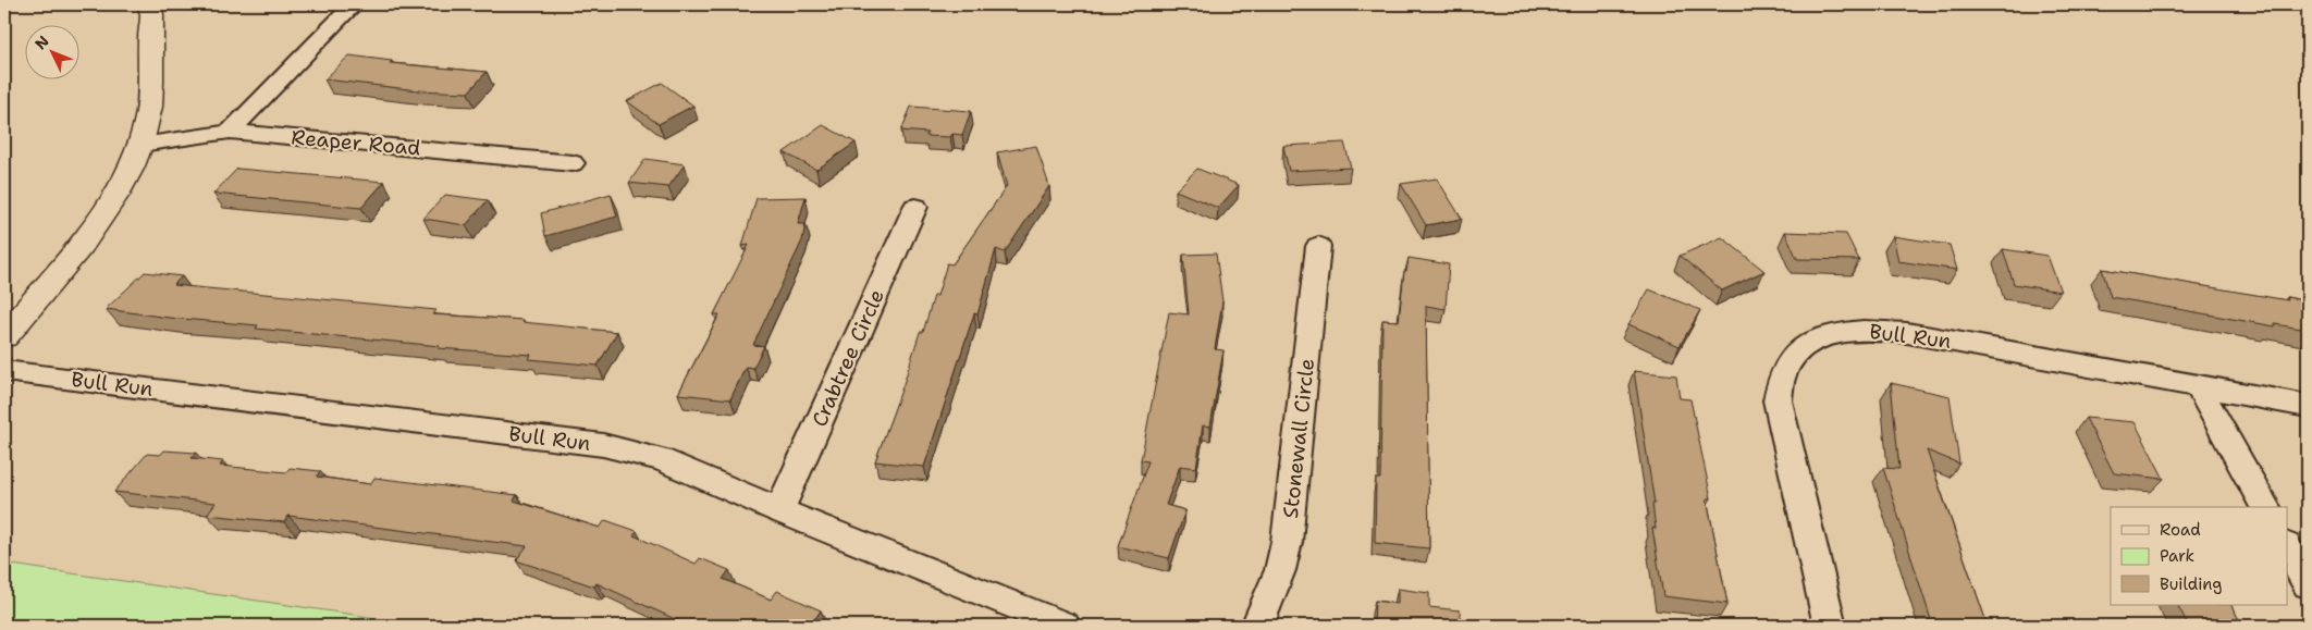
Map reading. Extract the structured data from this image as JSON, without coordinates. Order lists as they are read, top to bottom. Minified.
{"streets":{"street":["Reaper Road","Bull Run","Crabtree Circle","Stonewall Circle"]},"crossings":[["Bull Run","Crabtree Circle"]],"legend":["Road","Park","Building"],"north":"top left"}
